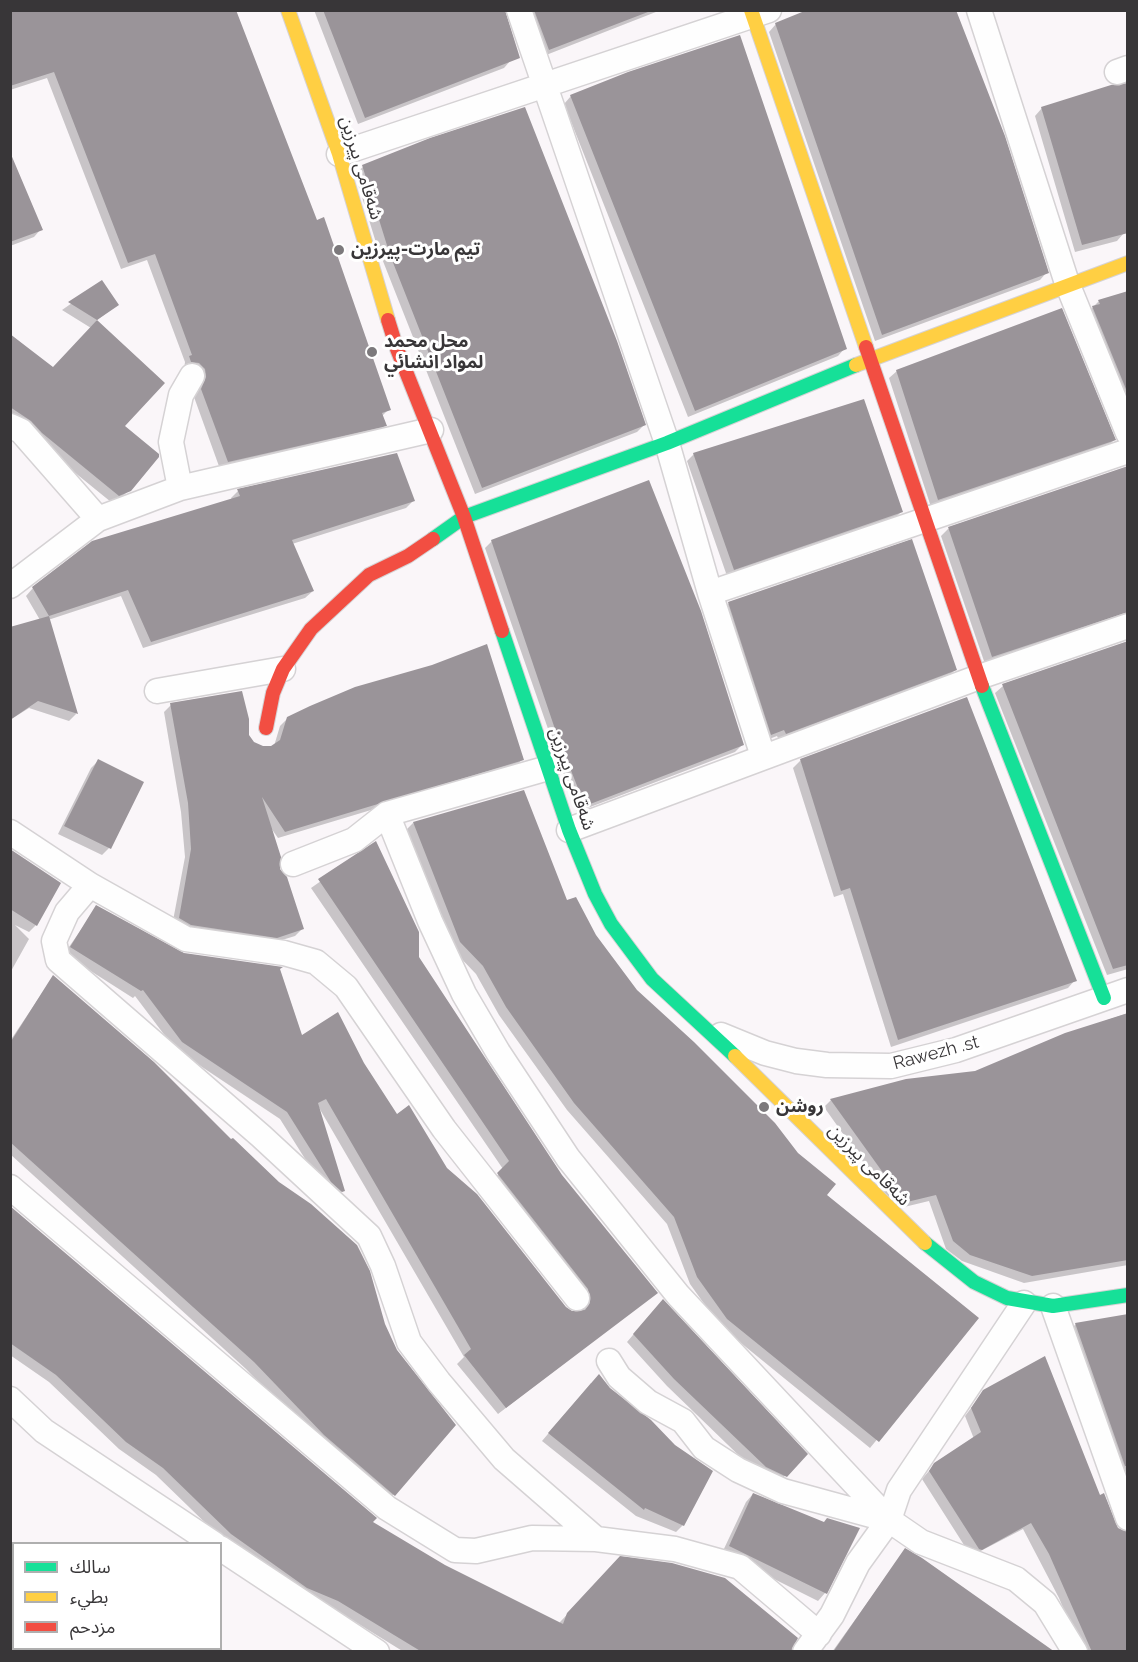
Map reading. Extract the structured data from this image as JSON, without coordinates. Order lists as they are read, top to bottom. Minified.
{"streets":{"street":["شەقامی پیرزین","Rawezh .st"]},"crossings":[["شەقامی پیرزین","Rawezh .st"]],"places":["تیم مارت-پیرزین","محل محمد لمواد انشائي","روشن"],"legend":["سالك","بطيء","مزدحم"]}
